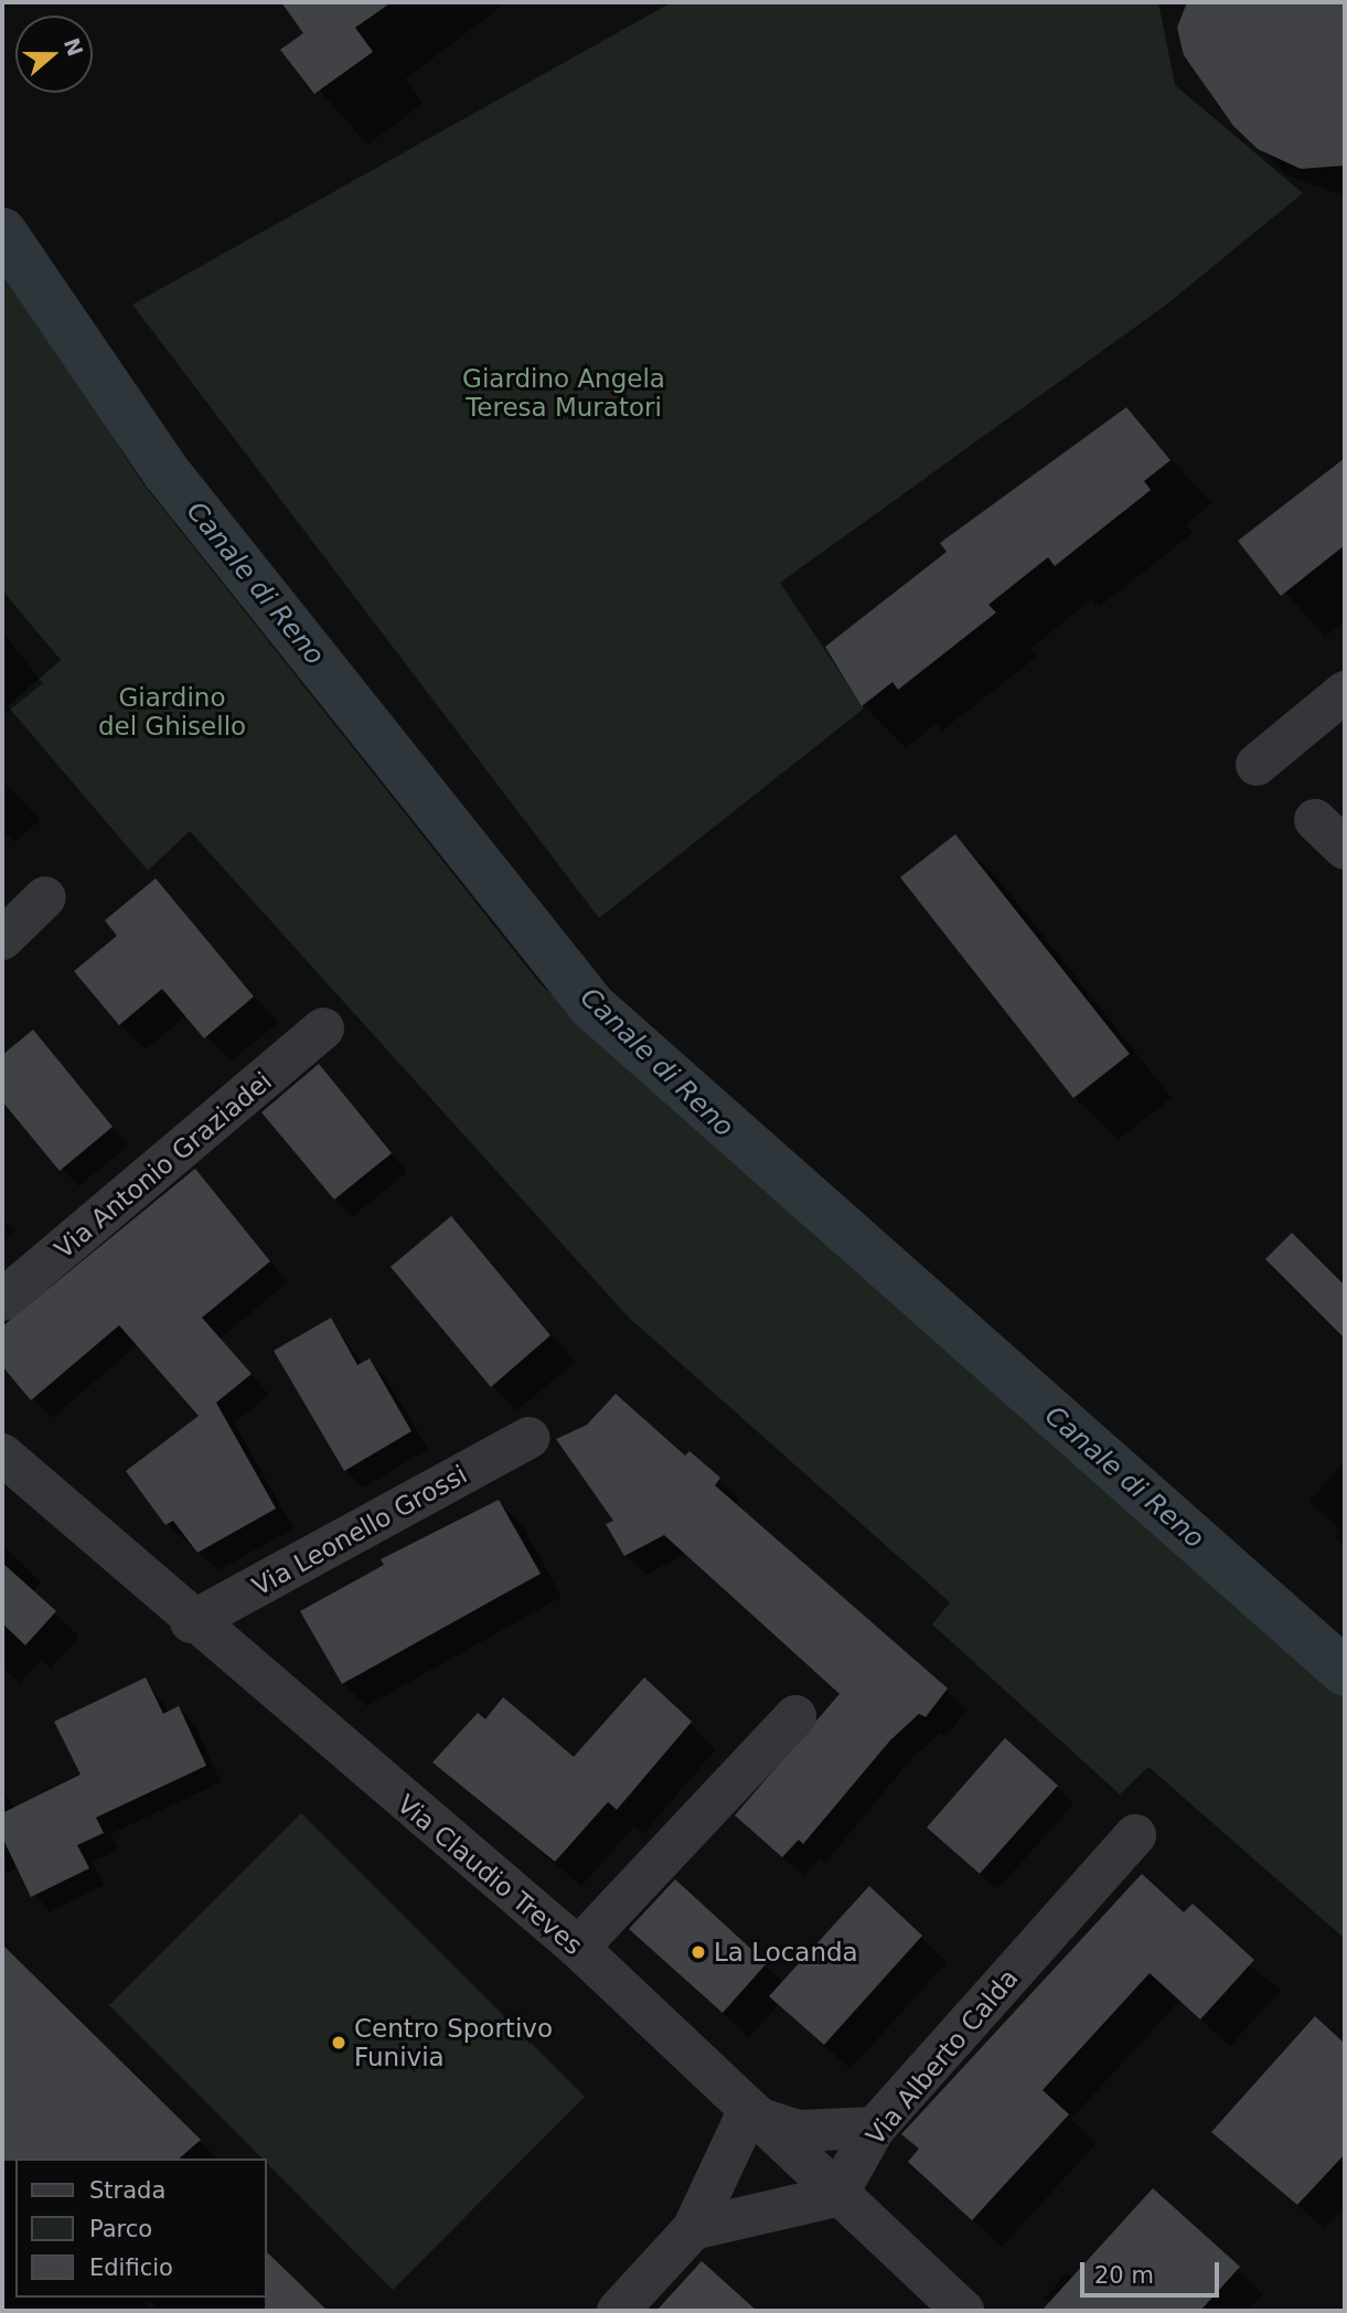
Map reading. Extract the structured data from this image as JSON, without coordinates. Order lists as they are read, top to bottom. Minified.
{"streets":{"street":["Via Antonio Graziadei","Via Leonello Grossi","Via Claudio Treves","Via Alberto Calda"]},"crossings":[["Via Leonello Grossi","Via Claudio Treves"],["Via Claudio Treves","Via Alberto Calda"]],"water":["Canale di Reno"],"parks":["Giardino Angela Teresa Muratori","Giardino del Ghisello"],"places":["La Locanda","Centro Sportivo Funivia"],"legend":["Strada","Parco","Edificio"],"scale_bar":"20 m","north":"right"}
